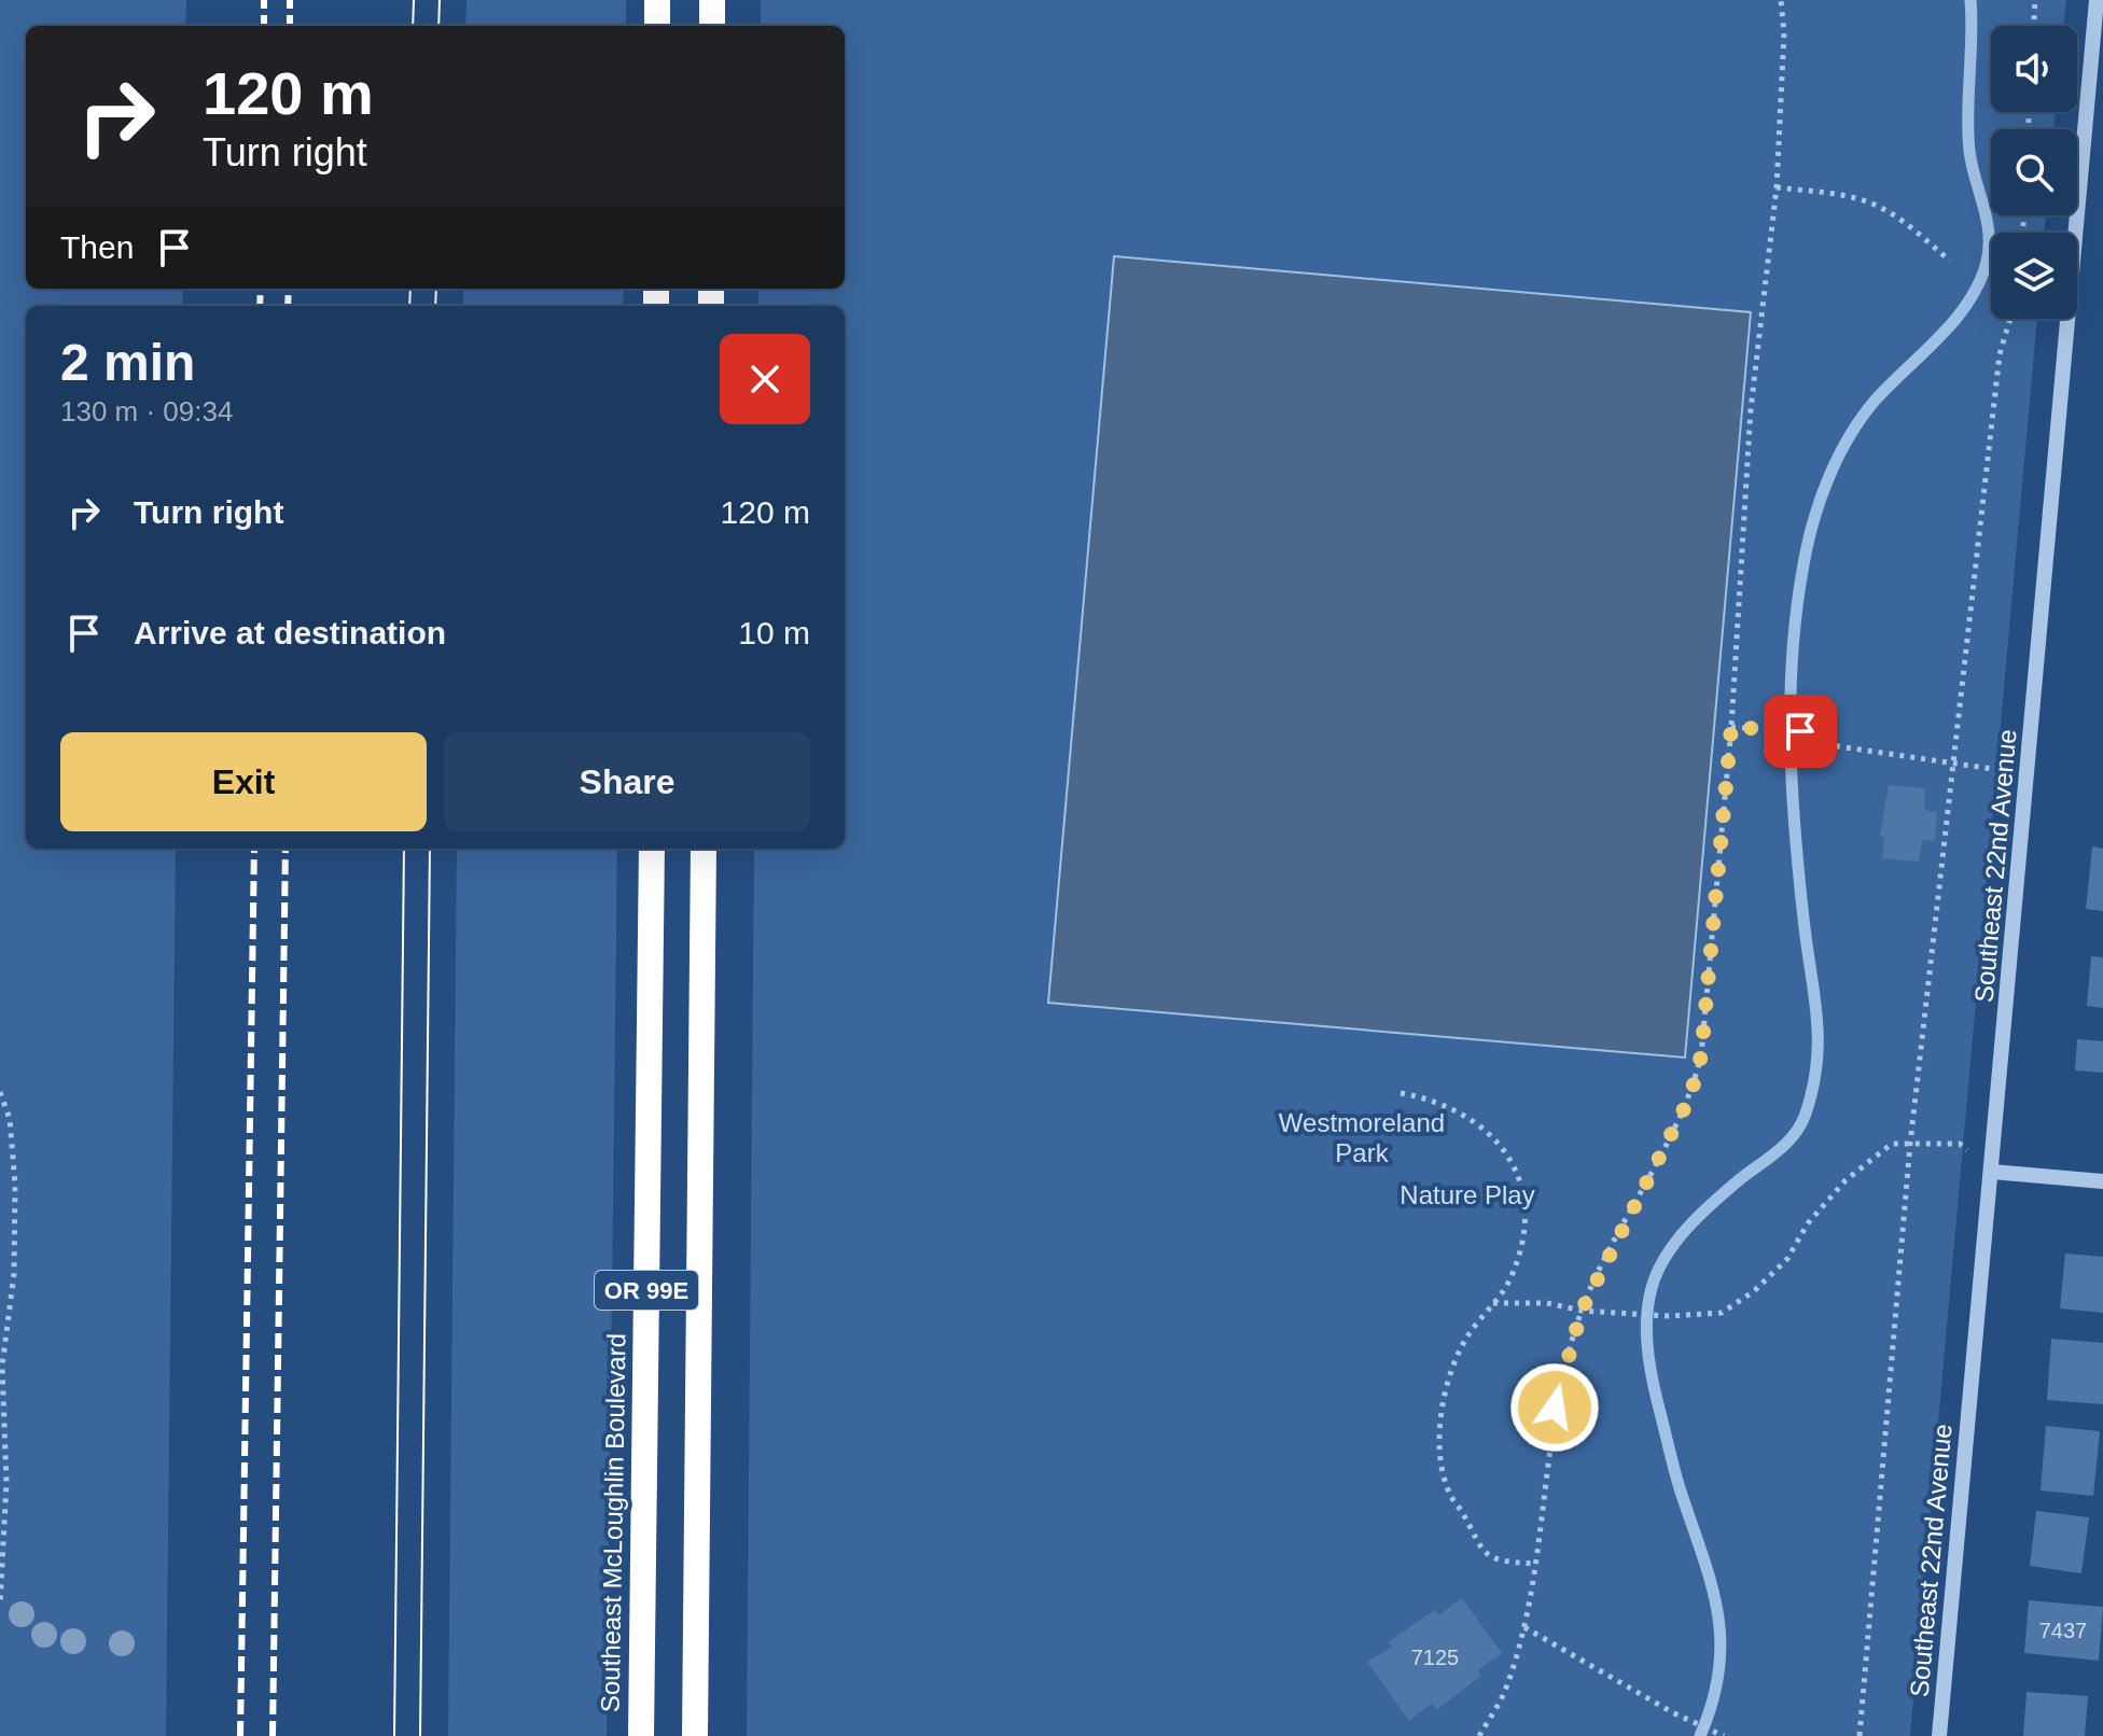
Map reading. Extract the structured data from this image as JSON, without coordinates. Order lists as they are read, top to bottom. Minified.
{"streets":{"highway":["OR 99E","Southeast McLoughlin Boulevard"],"street":["Southeast 22nd Avenue"]},"parks":["Westmoreland Park","Nature Play"],"house_numbers":["7437","7125"],"page":{"turn":["120 m","Turn right"],"then":"Then","heading":["2 min","130 m · 09:34"],"list":[{"name":"Turn right","value":"120 m"},{"name":"Arrive at destination","value":"10 m"}],"buttons":["Exit","Share"]}}
